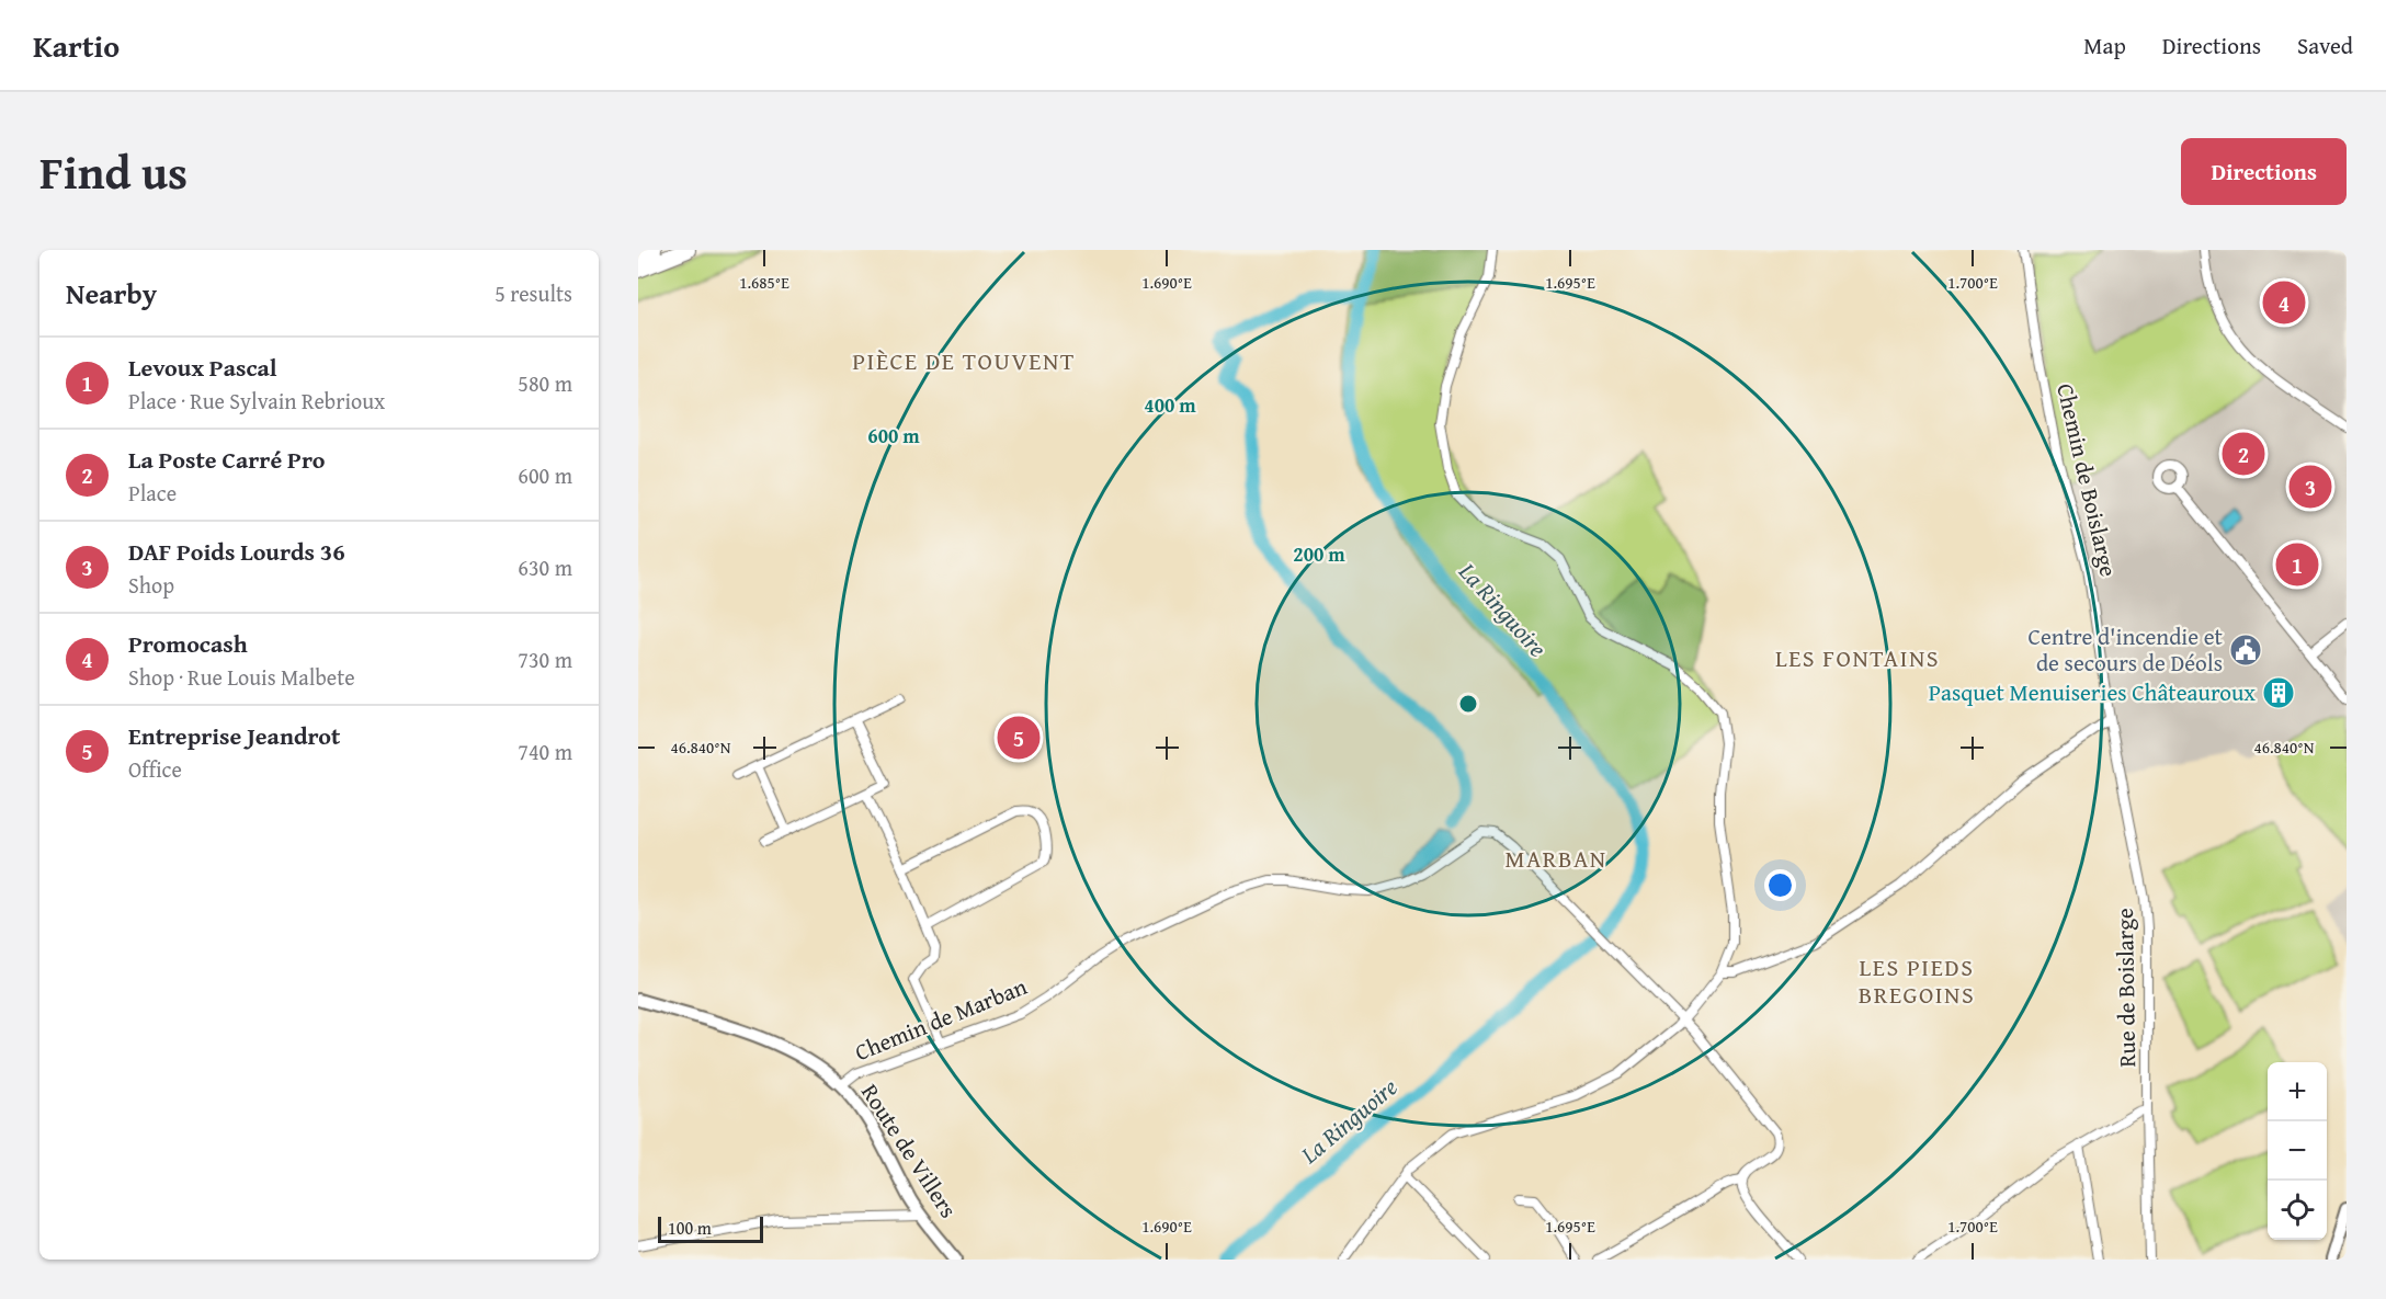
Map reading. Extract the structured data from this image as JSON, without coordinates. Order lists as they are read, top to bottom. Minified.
{"streets":{"main road":["Route de Villers"],"street":["Chemin de Boislarge","Rue de Boislarge","Chemin de Marban"]},"crossings":[["Chemin de Boislarge","Rue de Boislarge"],["Chemin de Marban","Route de Villers"]],"districts":["PIÈCE DE TOUVENT","LES FONTAINS","MARBAN","LES PIEDS BREGOINS"],"water":["La Ringuoire"],"places":{"public building":["Centre d'incendie et de secours de Déols"],"building":["Pasquet Menuiseries Châteauroux"]},"scale_bar":"100 m","page":{"header":"Kartio","nav":["Map","Directions","Saved"],"title":"Find us","buttons":"Directions","heading":["Nearby","5 results"],"pins":["4","2","3","1","5"],"list":[{"mark":"1","name":"Levoux Pascal","note":"Place · Rue Sylvain Rebrioux","value":"580 m"},{"mark":"2","name":"La Poste Carré Pro","note":"Place","value":"600 m"},{"mark":"3","name":"DAF Poids Lourds 36","note":"Shop","value":"630 m"},{"mark":"4","name":"Promocash","note":"Shop · Rue Louis Malbete","value":"730 m"},{"mark":"5","name":"Entreprise Jeandrot","note":"Office","value":"740 m"}],"map_buttons":["+","−"],"scale":"100 m"},"coordinates":["1.685°E","1.690°E","1.695°E","1.700°E","46.840°N"],"rings":["400 m","600 m","200 m"]}
